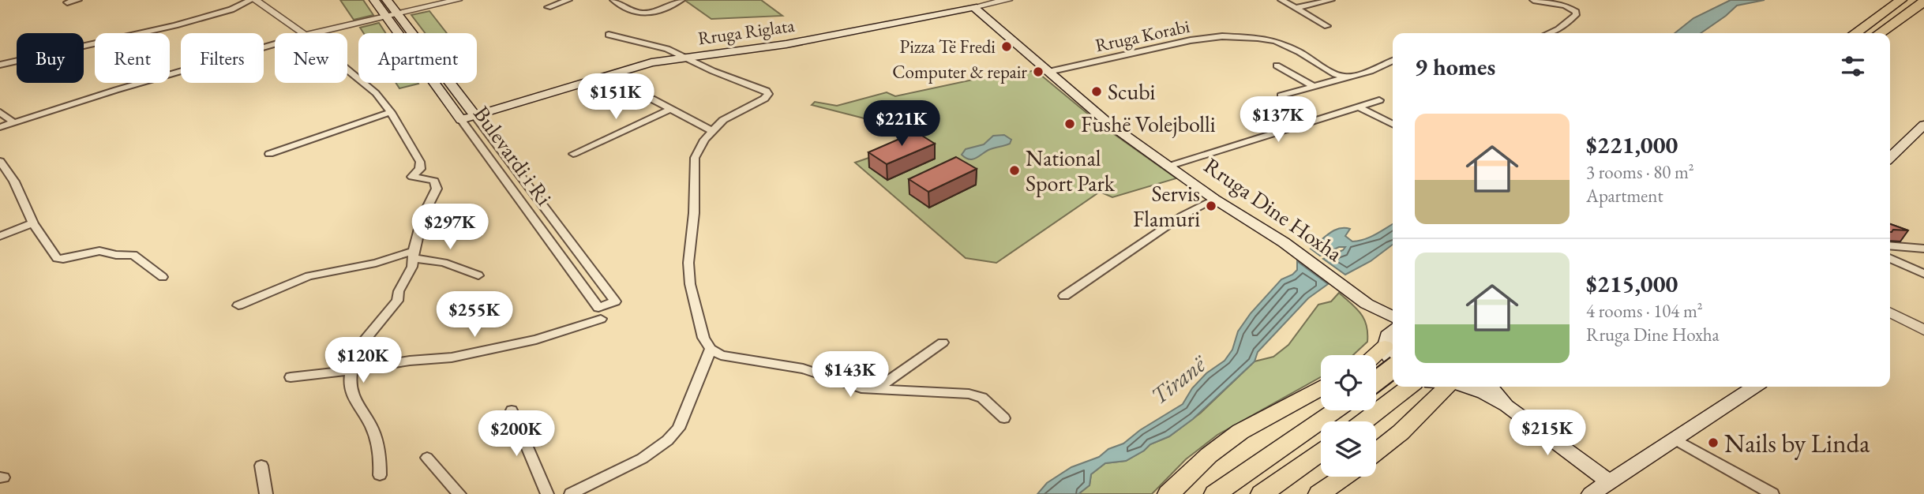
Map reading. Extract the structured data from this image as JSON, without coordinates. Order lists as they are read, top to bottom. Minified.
{"streets":{"main road":["Rruga Riglata","Bulevardi i Ri","Rruga Dine Hoxha"],"street":["Rruga Korabi"]},"crossings":[["Rruga Riglata","Bulevardi i Ri"],["Rruga Riglata","Rruga Dine Hoxha"],["Rruga Korabi","Rruga Dine Hoxha"]],"water":["Tiranë"],"places":["Pizza Të Fredi","Computer & repair","Scubi","Fushë Volejbolli","National Sport Park","Servis Flamuri","Nails by Linda"],"page":{"chip":["Buy","Rent","Filters","New","Apartment"],"heading":"9 homes","price":["$151K","$137K","$221K","$297K","$255K","$120K","$143K","$215K","$200K"],"list":[{"name":"$221,000","note":"3 rooms · 80 m² · Apartment"},{"name":"$215,000","note":"4 rooms · 104 m² · Rruga Dine Hoxha"}]}}
